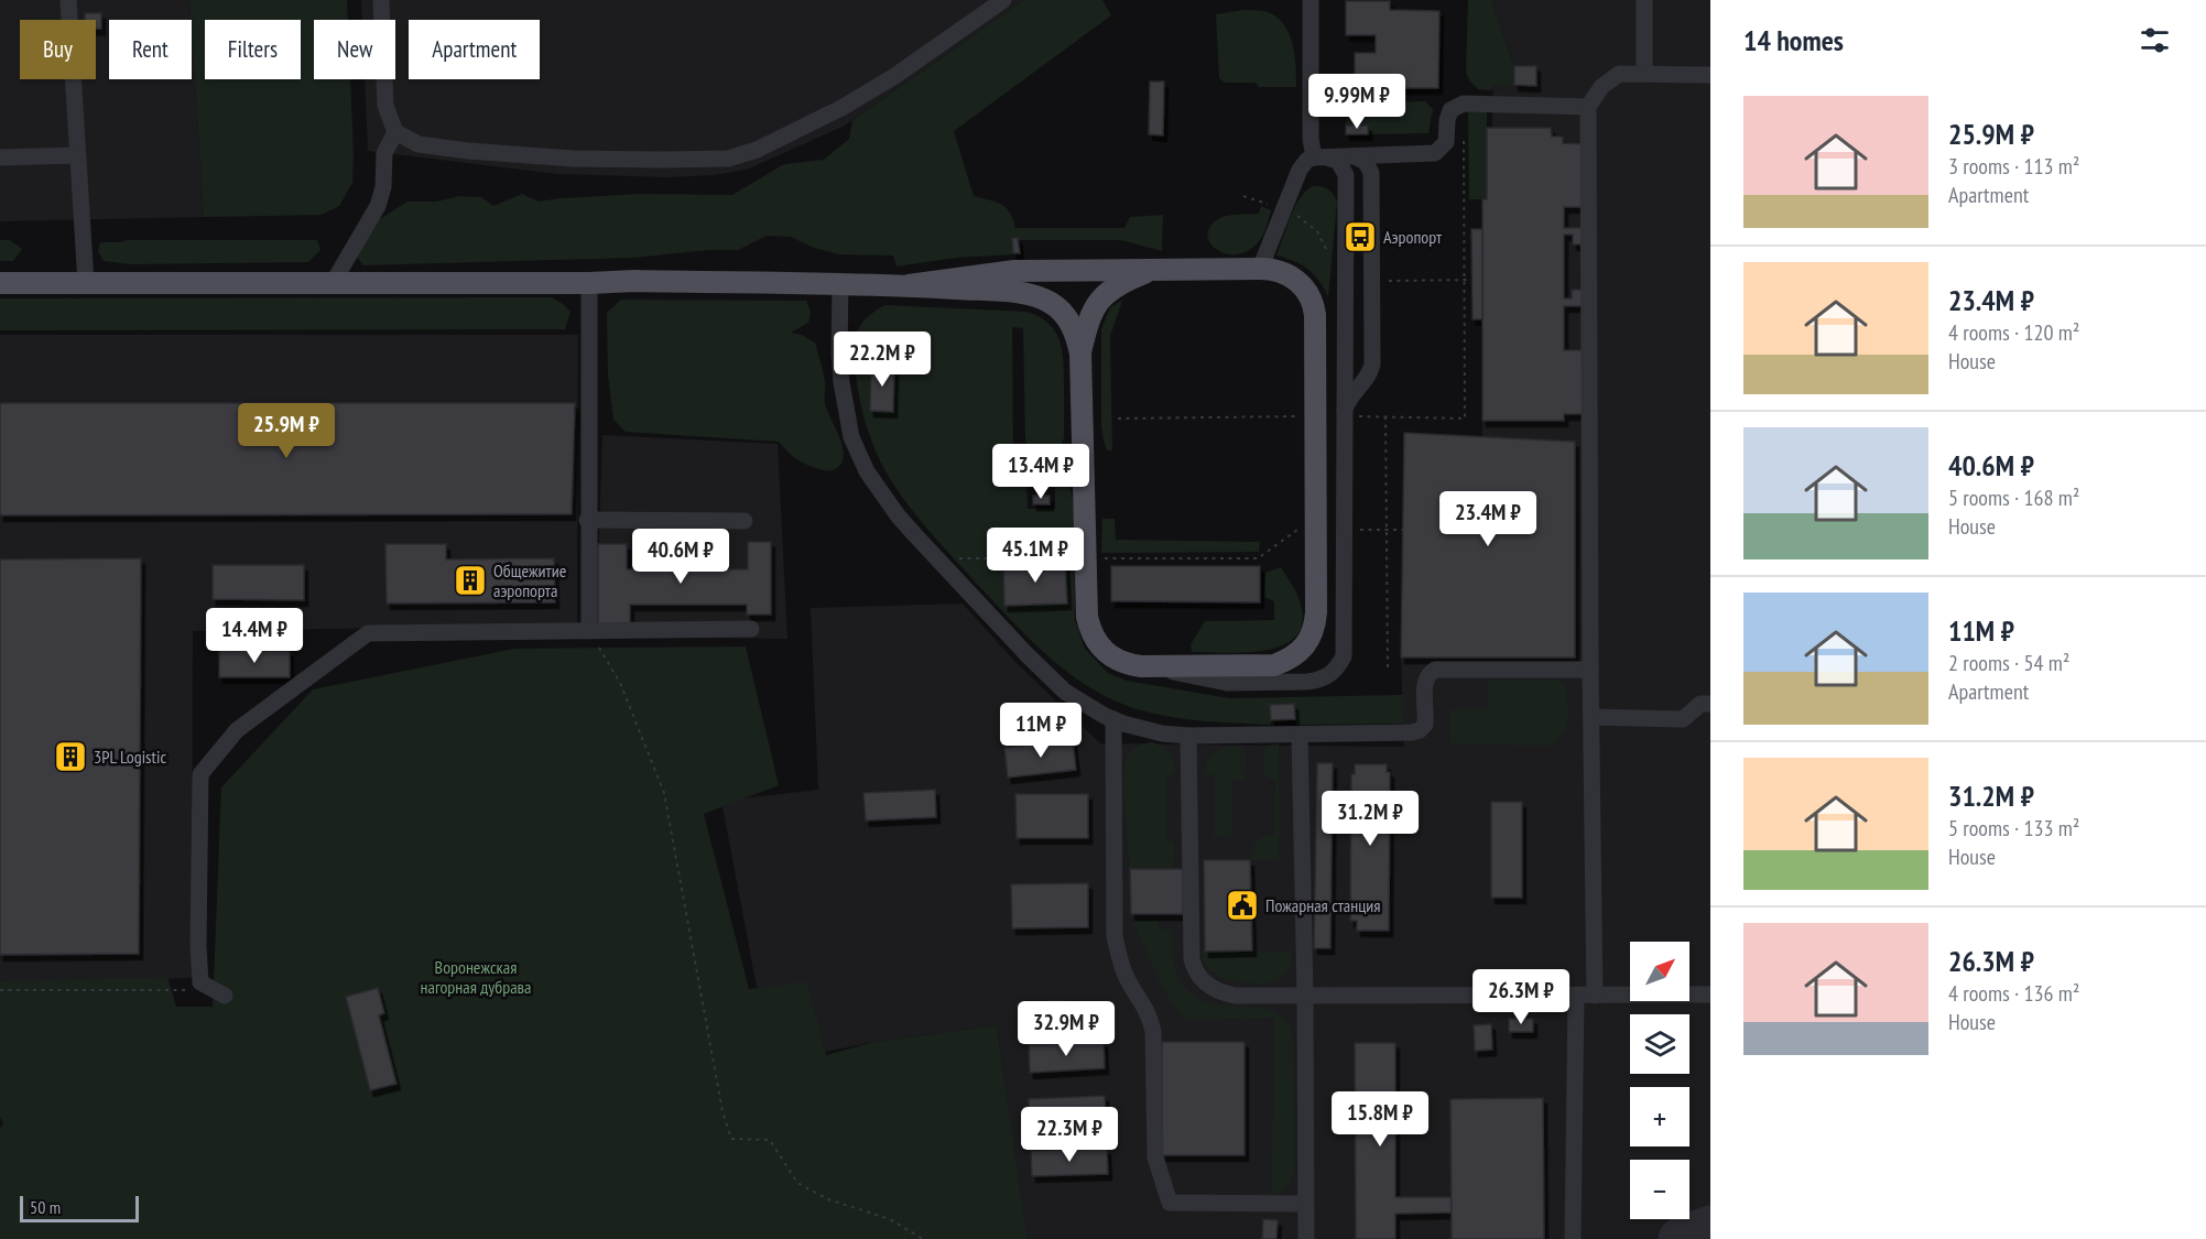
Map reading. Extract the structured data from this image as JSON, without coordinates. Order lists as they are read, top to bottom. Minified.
{"parks":["Воронежская нагорная дубрава"],"places":{"bus stop":["Аэропорт"],"building":["Общежитие аэропорта","3PL Logistic"],"public building":["Пожарная станция"]},"scale_bar":"50 m","north":"top right","page":{"heading":"14 homes","chip":["Buy","Rent","Filters","New","Apartment"],"price":["9.99M ₽","22.2M ₽","25.9M ₽","13.4M ₽","23.4M ₽","45.1M ₽","40.6M ₽","14.4M ₽","11M ₽","31.2M ₽","26.3M ₽","32.9M ₽","15.8M ₽","22.3M ₽"],"list":[{"name":"25.9M ₽","note":"3 rooms · 113 m² · Apartment"},{"name":"23.4M ₽","note":"4 rooms · 120 m² · House"},{"name":"40.6M ₽","note":"5 rooms · 168 m² · House"},{"name":"11M ₽","note":"2 rooms · 54 m² · Apartment"},{"name":"31.2M ₽","note":"5 rooms · 133 m² · House"},{"name":"26.3M ₽","note":"4 rooms · 136 m² · House"}],"map_buttons":["+","−"],"scale":"50 m"}}
